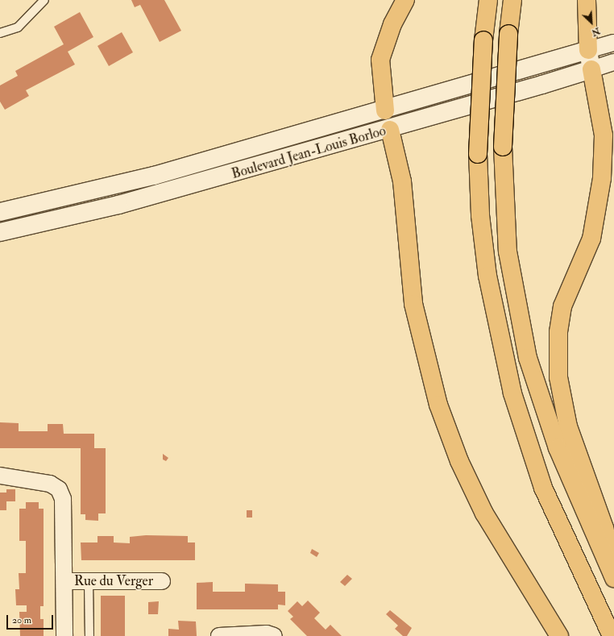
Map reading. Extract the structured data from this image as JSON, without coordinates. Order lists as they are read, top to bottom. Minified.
{"streets":{"main road":["Boulevard Jean-Louis Borloo"],"street":["Rue du Verger"]},"scale_bar":"20 m","north":"bottom right"}
